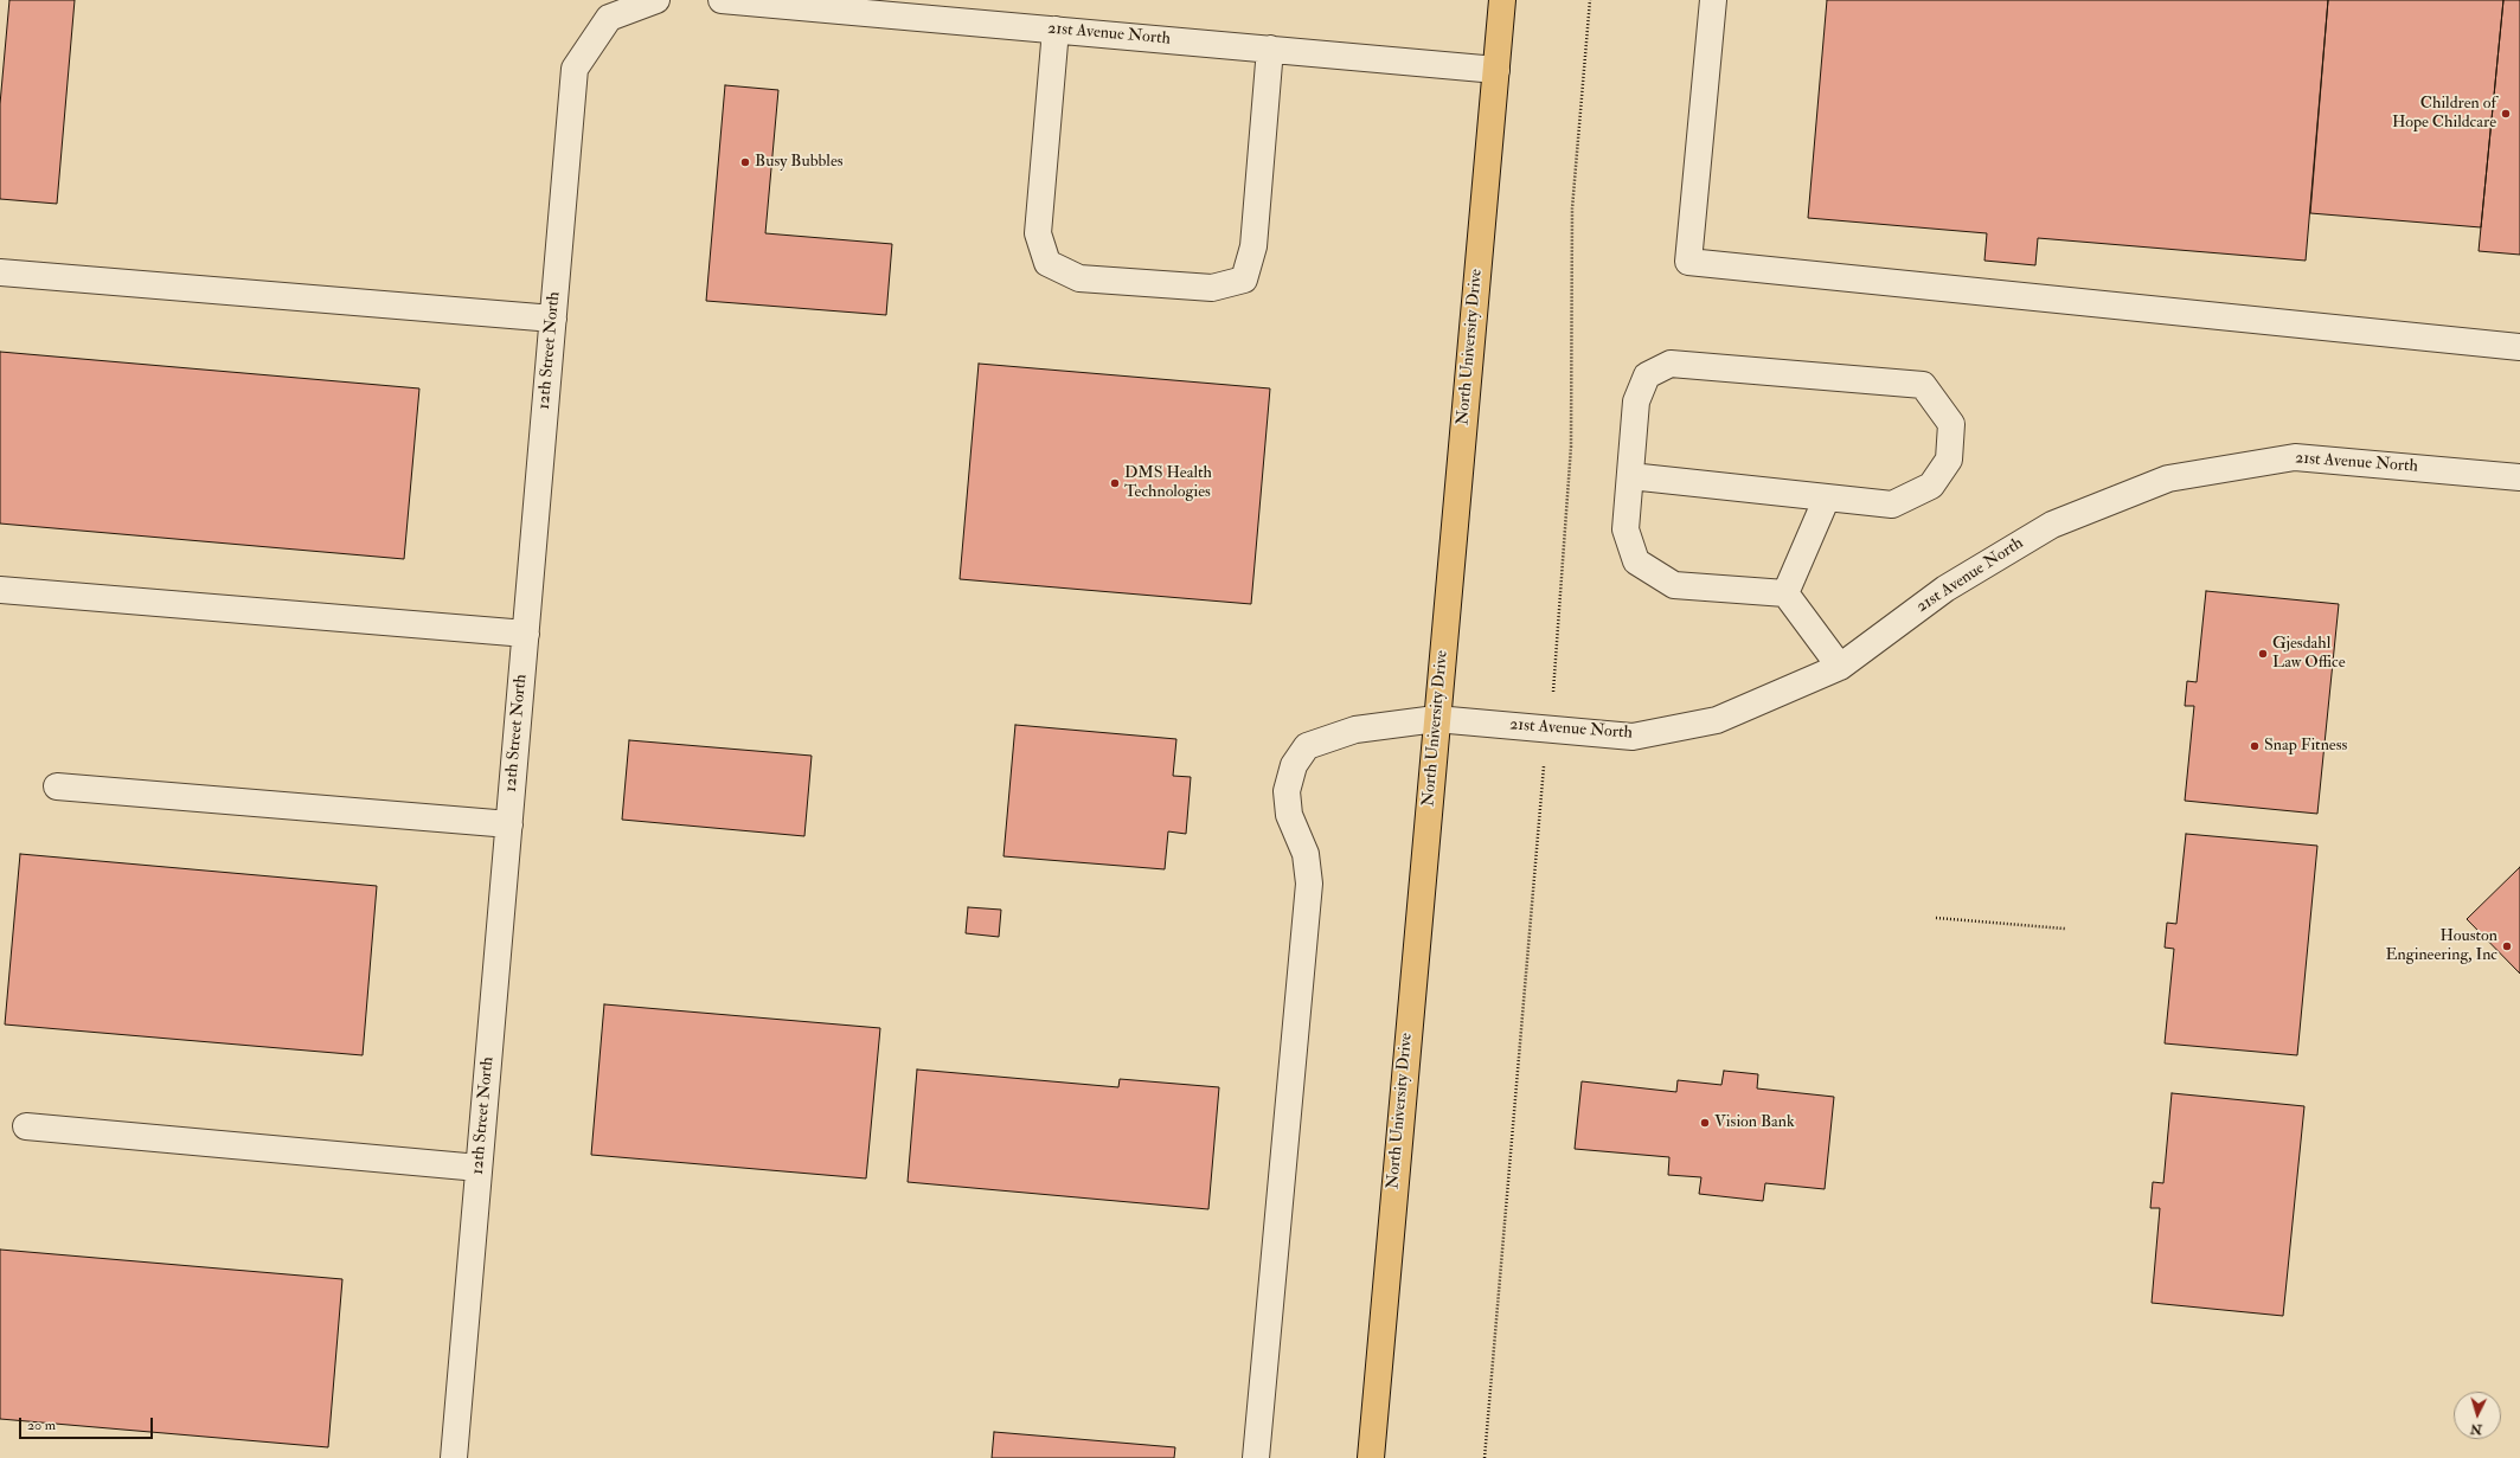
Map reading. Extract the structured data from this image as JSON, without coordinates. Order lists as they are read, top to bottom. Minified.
{"streets":{"main road":["North University Drive"],"street":["21st Avenue North","12th Street North"]},"crossings":[["21st Avenue North","North University Drive"]],"places":["Children of Hope Childcare","Busy Bubbles","DMS Health Technologies","Gjesdahl Law Office","Snap Fitness","Houston Engineering, Inc","Vision Bank"],"scale_bar":"20 m","north":"bottom"}
